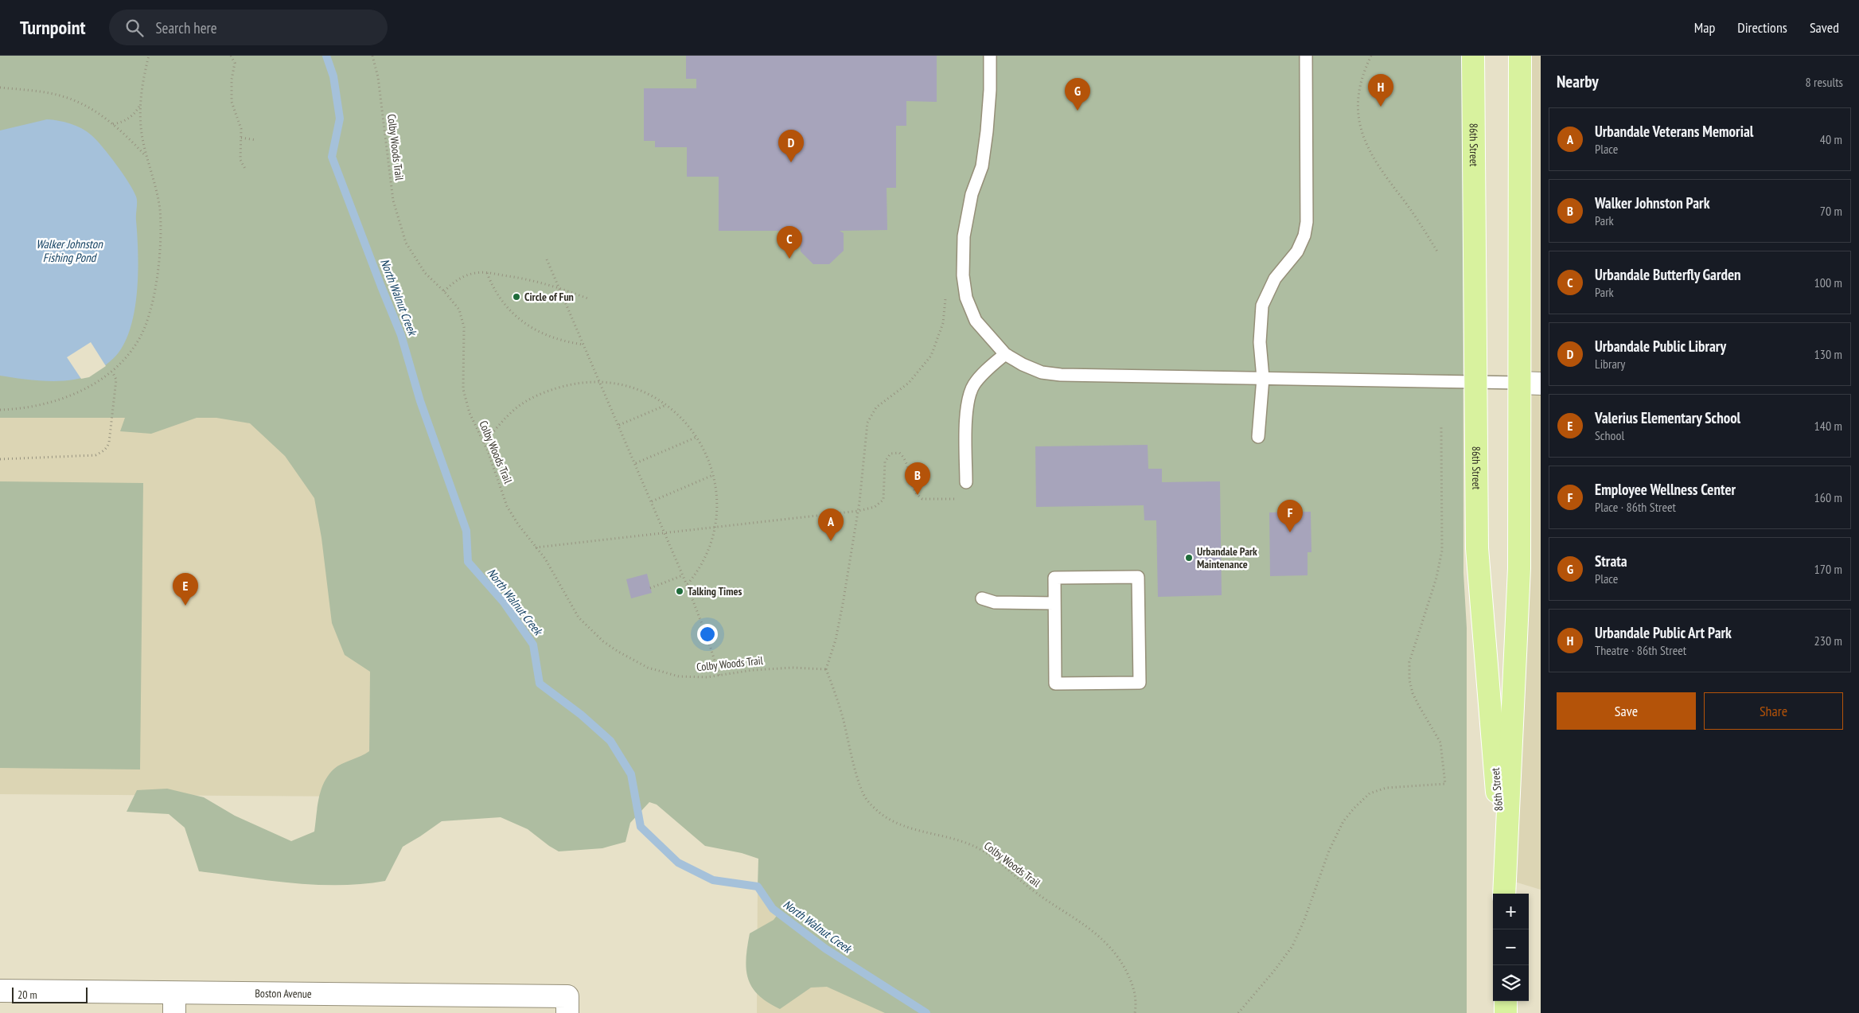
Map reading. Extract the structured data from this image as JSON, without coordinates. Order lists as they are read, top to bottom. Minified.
{"streets":{"main road":["86th Street"],"street":["Boston Avenue"],"path":["Colby Woods Trail"]},"water":["Walker Johnston Fishing Pond","North Walnut Creek"],"places":["Circle of Fun","Urbandale Park Maintenance","Talking Times"],"scale_bar":"20 m","page":{"header":"Turnpoint","search":"Search here","nav":["Map","Directions","Saved"],"heading":["Nearby","8 results"],"pins":["H","G","D","C","B","F","A","E"],"list":[{"mark":"A","name":"Urbandale Veterans Memorial","note":"Place","value":"40 m"},{"mark":"B","name":"Walker Johnston Park","note":"Park","value":"70 m"},{"mark":"C","name":"Urbandale Butterfly Garden","note":"Park","value":"100 m"},{"mark":"D","name":"Urbandale Public Library","note":"Library","value":"130 m"},{"mark":"E","name":"Valerius Elementary School","note":"School","value":"140 m"},{"mark":"F","name":"Employee Wellness Center","note":"Place · 86th Street","value":"160 m"},{"mark":"G","name":"Strata","note":"Place","value":"170 m"},{"mark":"H","name":"Urbandale Public Art Park","note":"Theatre · 86th Street","value":"230 m"}],"buttons":["Save","Share"],"map_buttons":["+","−"],"scale":"20 m"}}
